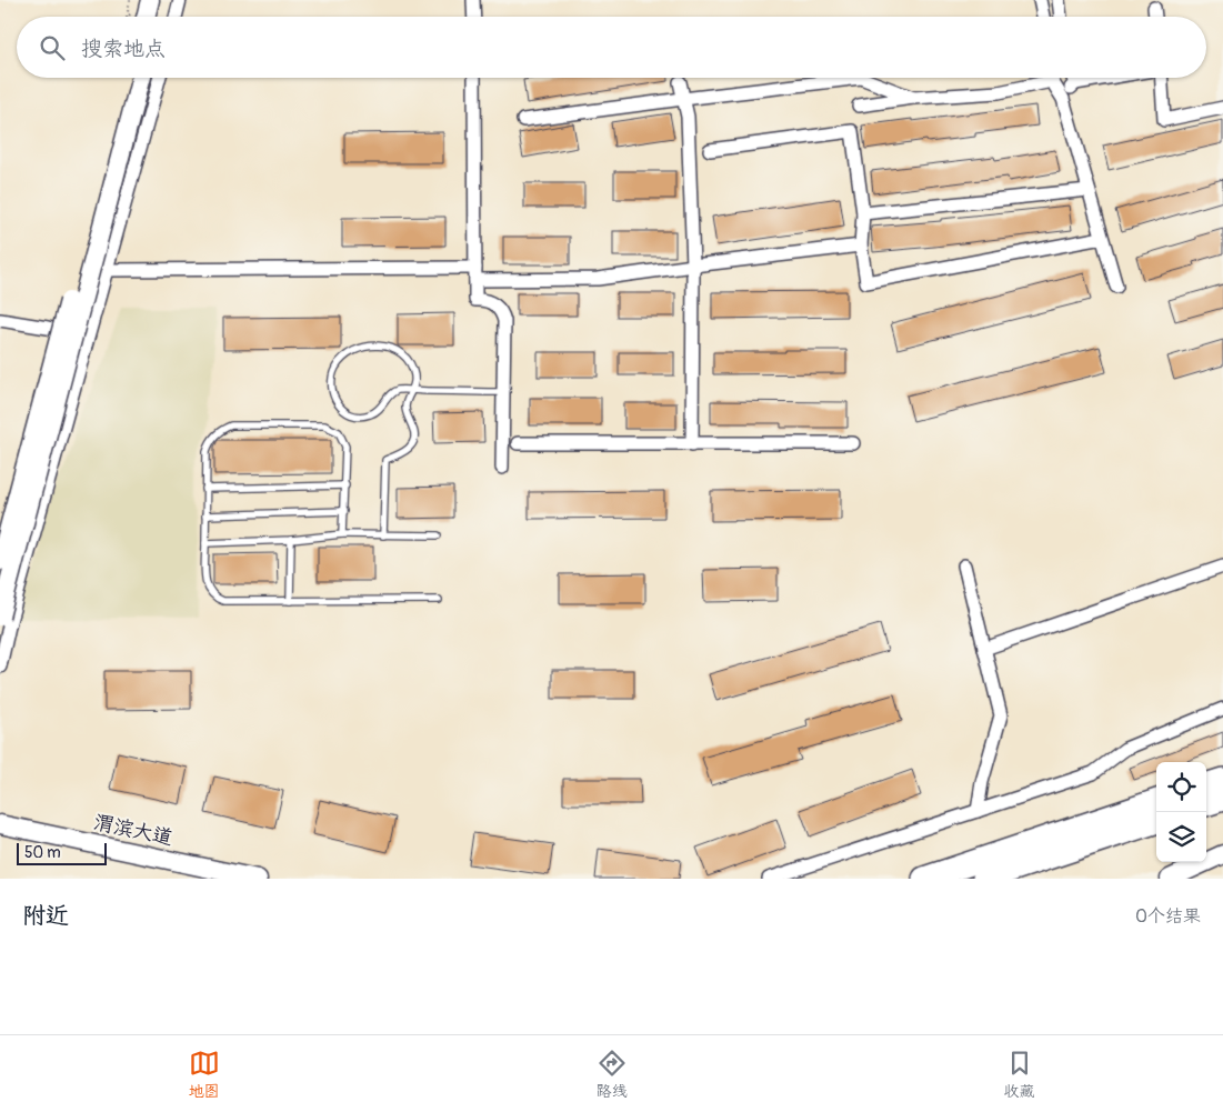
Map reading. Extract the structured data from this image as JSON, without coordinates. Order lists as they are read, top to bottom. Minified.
{"streets":{"main road":["渭滨大道"]},"scale_bar":"50 m","page":{"search":"搜索地点","scale":"50 m","heading":["附近","0个结果"],"nav":["地图","路线","收藏"]}}
